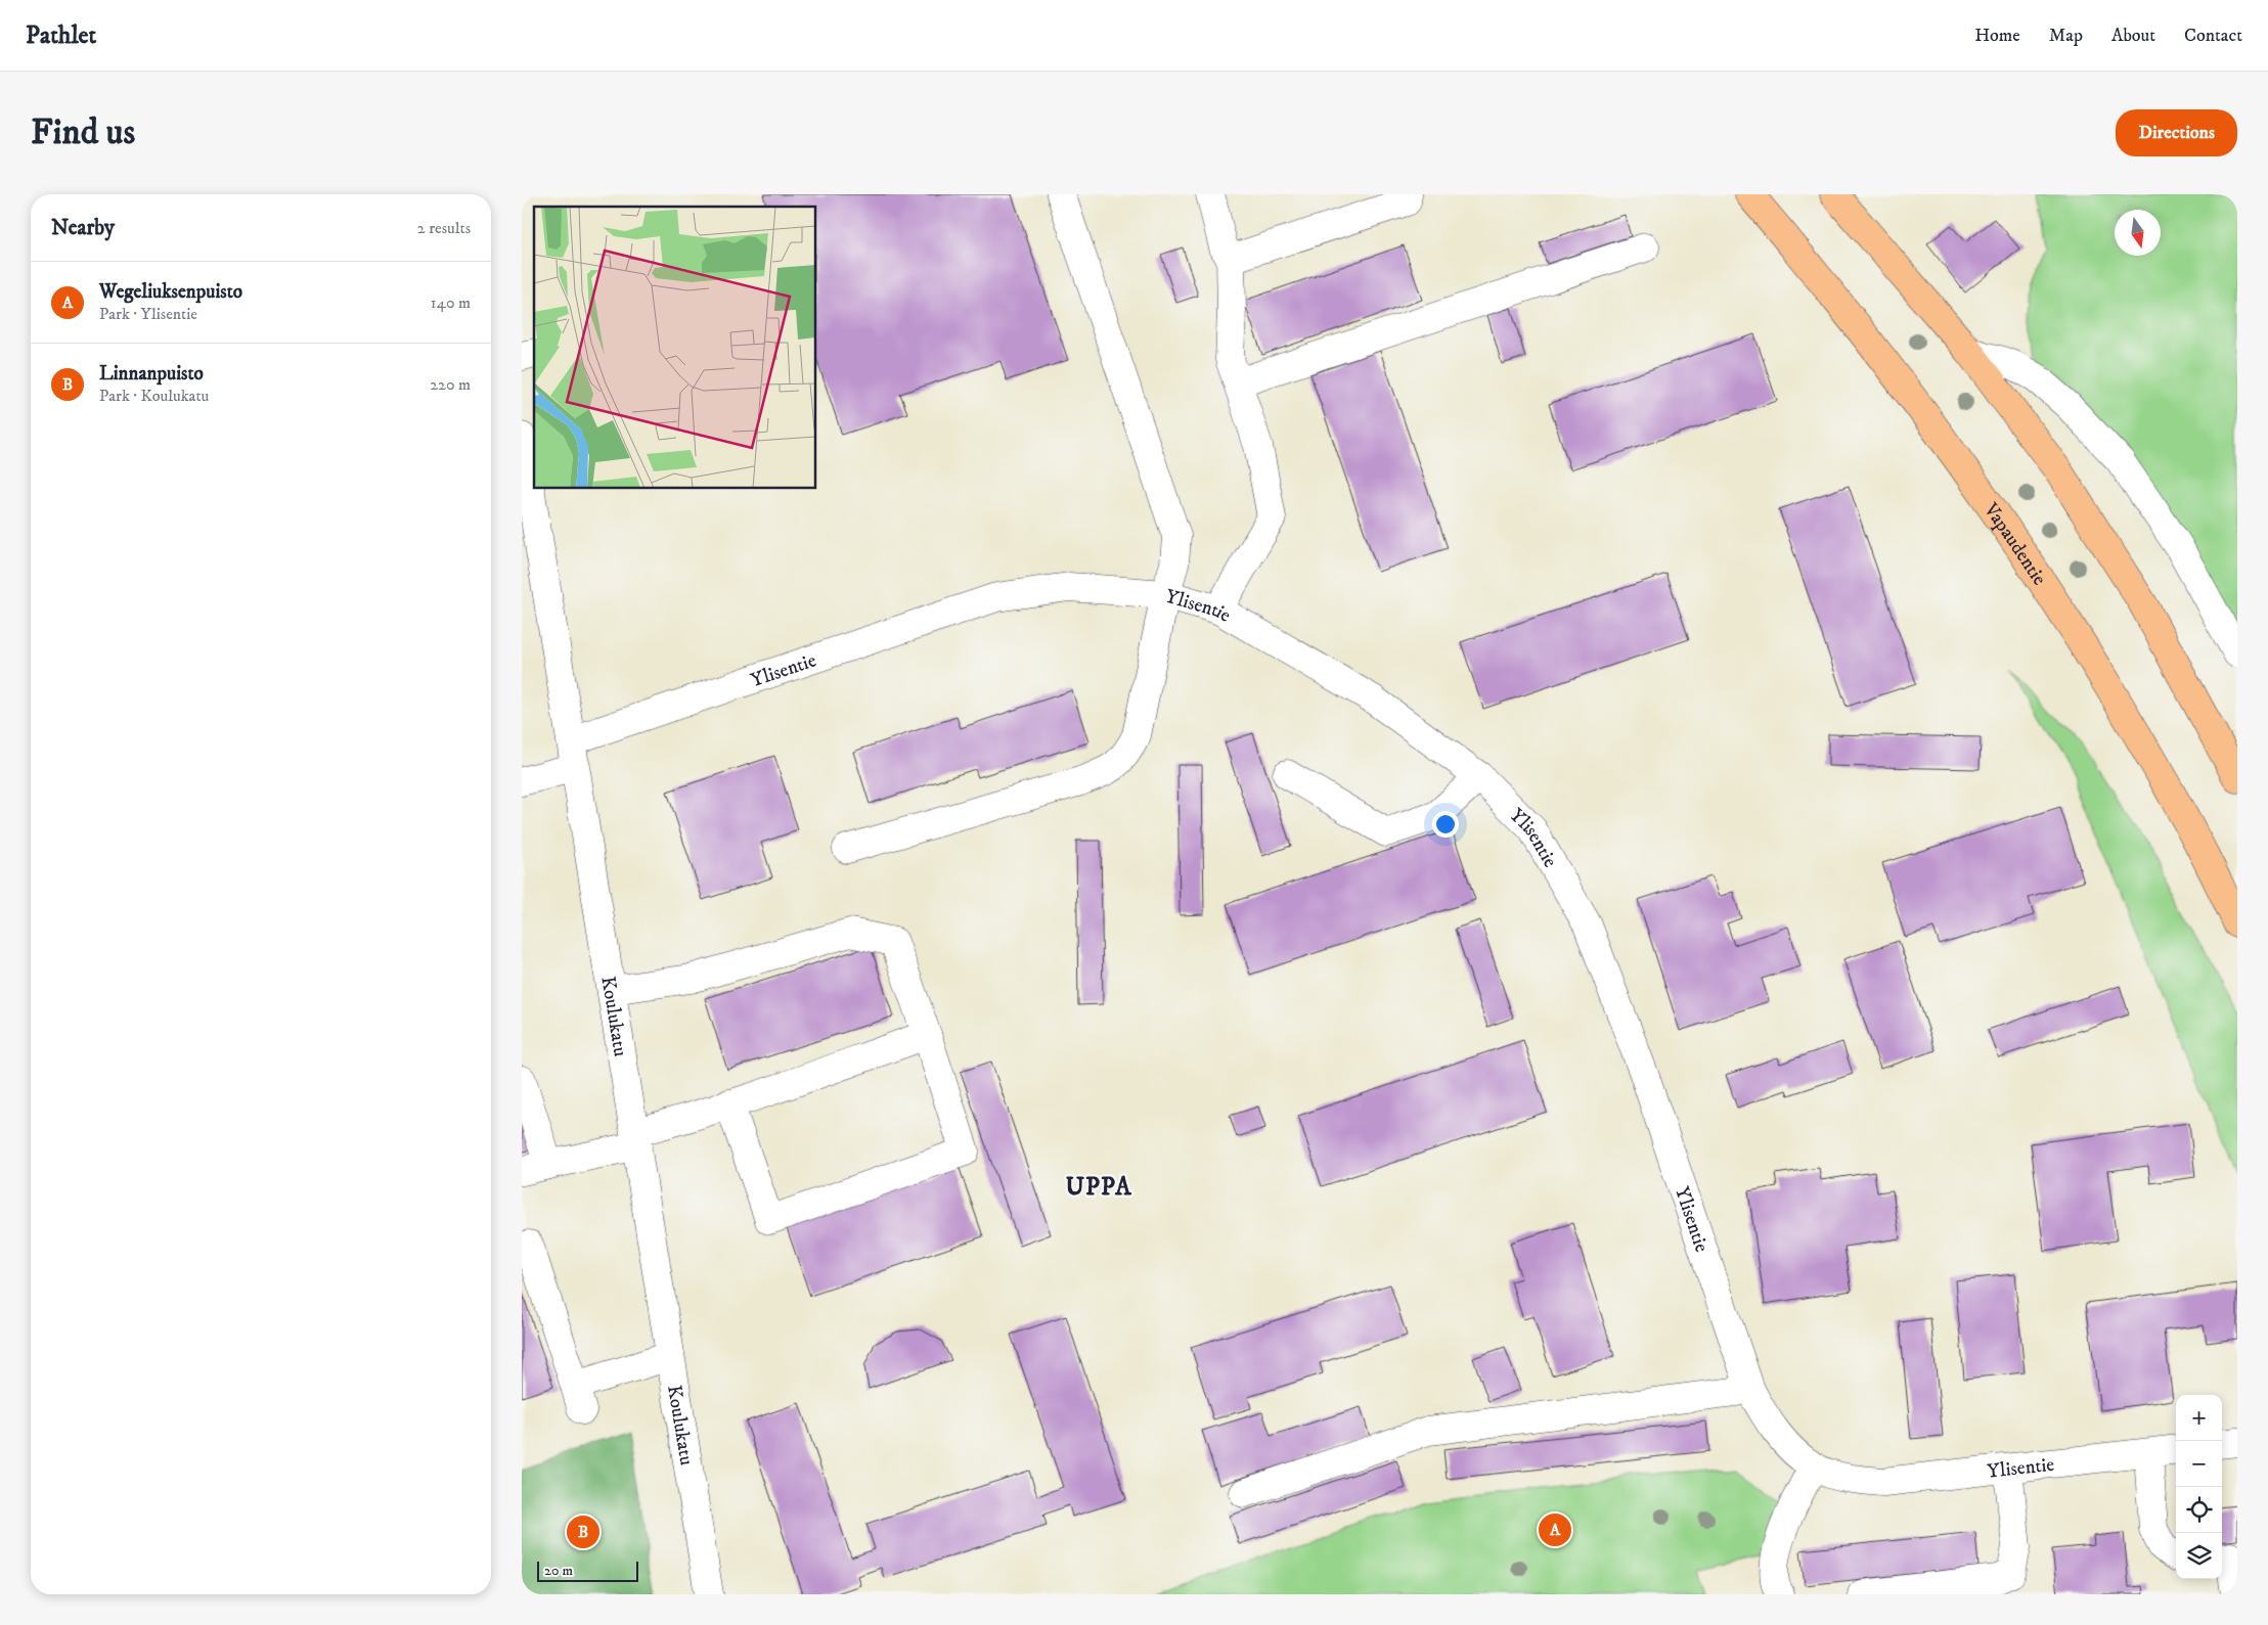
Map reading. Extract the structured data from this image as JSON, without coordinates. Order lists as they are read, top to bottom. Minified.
{"streets":{"main road":["Vapaudentie"],"street":["Ylisentie","Koulukatu"]},"crossings":[["Ylisentie","Koulukatu"]],"districts":["UPPA"],"scale_bar":"20 m","north":"bottom","page":{"header":"Pathlet","nav":["Home","Map","About","Contact"],"buttons":"Directions","title":"Find us","heading":["Nearby","2 results"],"list":[{"mark":"A","name":"Wegeliuksenpuisto","note":"Park · Ylisentie","value":"140 m"},{"mark":"B","name":"Linnanpuisto","note":"Park · Koulukatu","value":"220 m"}],"map_buttons":["+","−"],"pins":["A","B"],"scale":"20 m"}}
